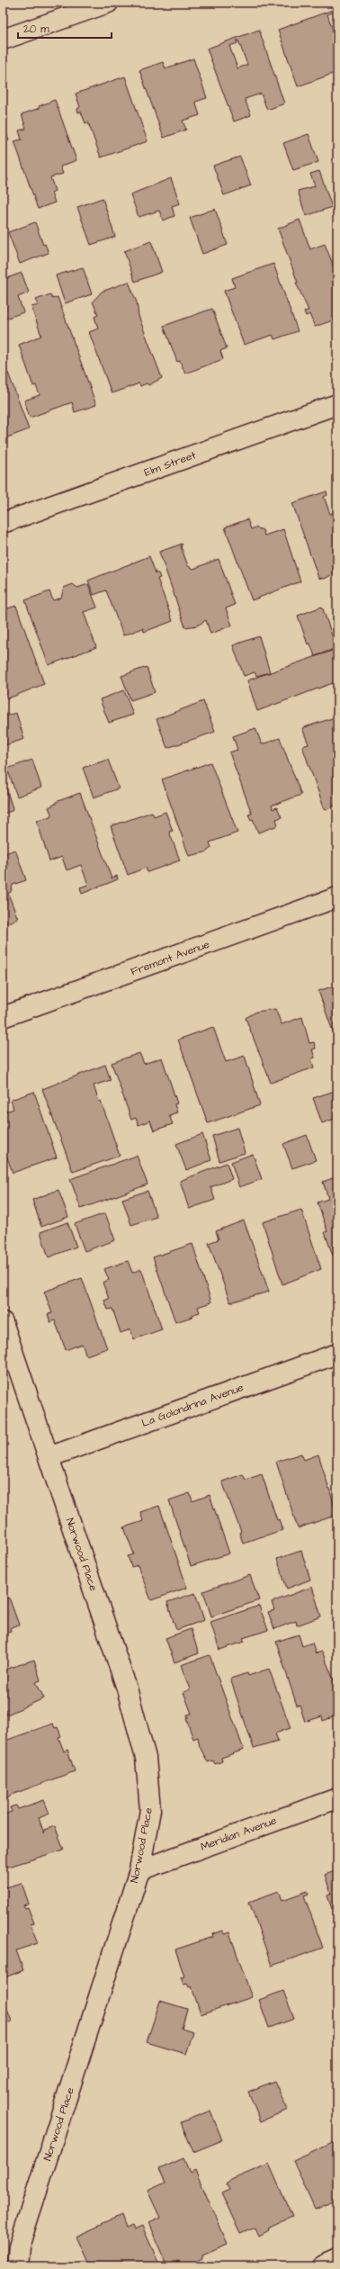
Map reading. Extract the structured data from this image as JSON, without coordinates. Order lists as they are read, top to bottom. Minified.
{"streets":{"street":["Elm Street","Fremont Avenue","La Golondrina Avenue","Norwood Place","Meridian Avenue"]},"crossings":[["La Golondrina Avenue","Norwood Place"],["Norwood Place","Meridian Avenue"]],"scale_bar":"20 m"}
